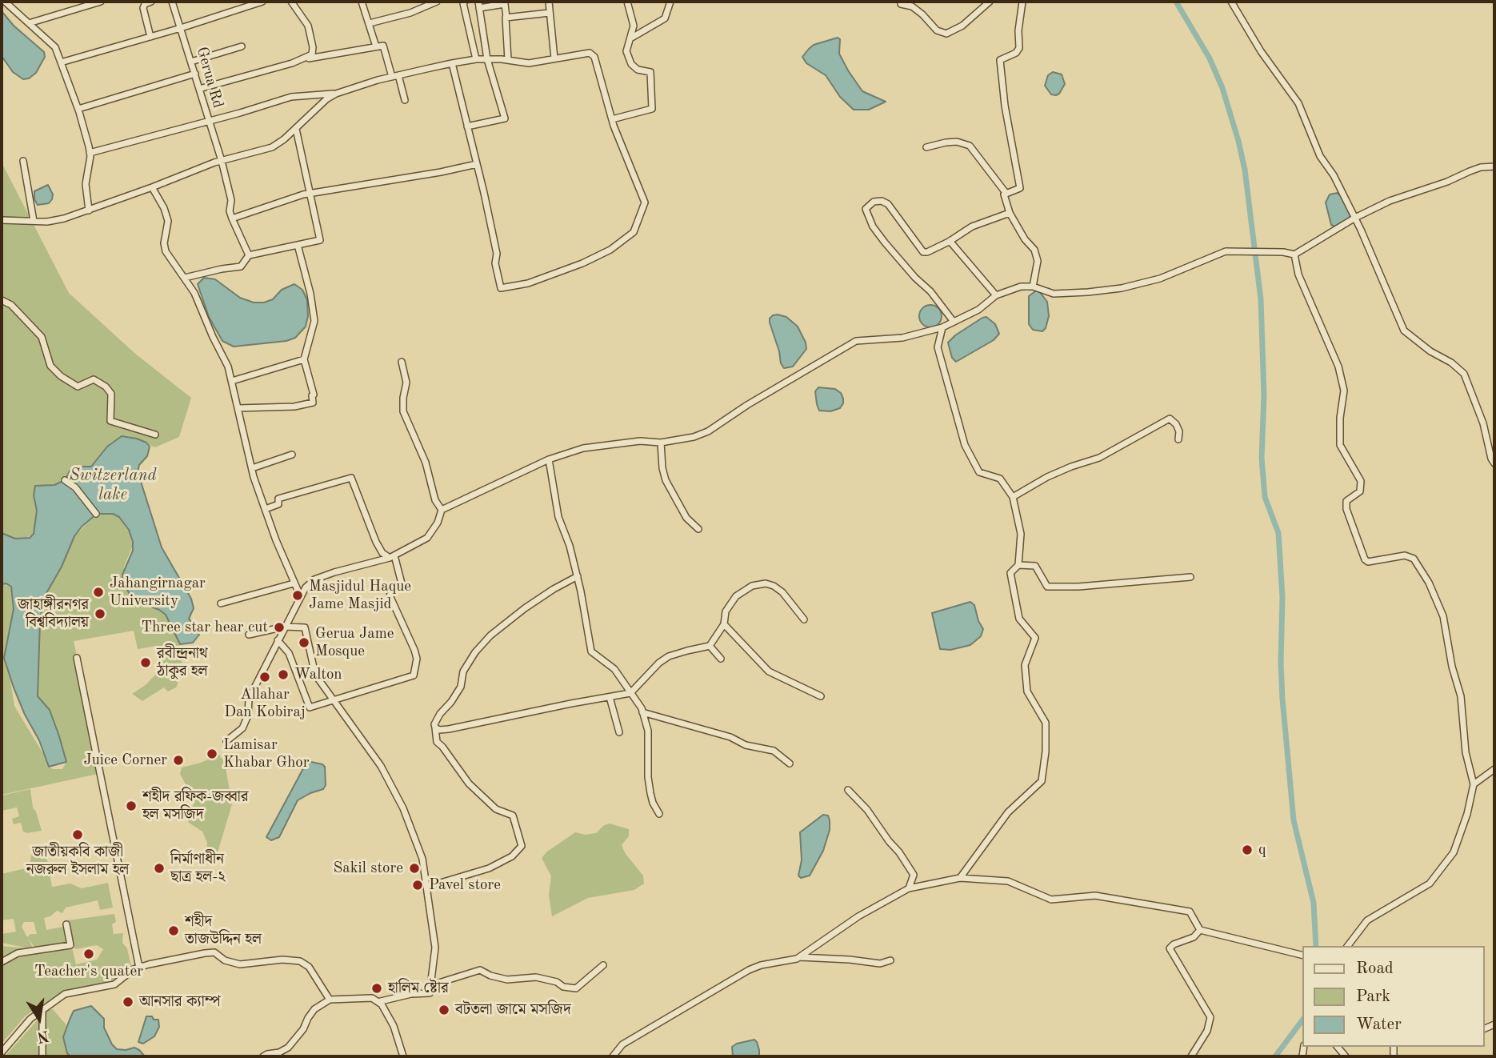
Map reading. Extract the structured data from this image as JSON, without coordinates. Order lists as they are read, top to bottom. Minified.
{"streets":{"street":["Gerua Rd"]},"water":["Switzerland lake"],"places":["Jahangirnagar University","Masjidul Haque Jame Masjid","জাহাঙ্গীরনগর বিশ্ববিদ্যালয়","Three star hear cut","Gerua Jame Mosque","রবীন্দ্রনাথ ঠাকুর হল","Walton","Allahar Dan Kobiraj","Lamisar Khabar Ghor","Juice Corner","শহীদ রফিক-জব্বার হল মসজিদ","জাতীয়কবি কাজী নজরুল ইসলাম হল","q","নির্মাণাধীন ছাত্র হল-২","Sakil store","Pavel store","শহীদ তাজউদ্দিন হল","Teacher's quater","হালিম ষ্টোর","আনসার ক্যাম্প","বটতলা জামে মসজিদ"],"legend":["Road","Park","Water"],"north":"bottom"}
